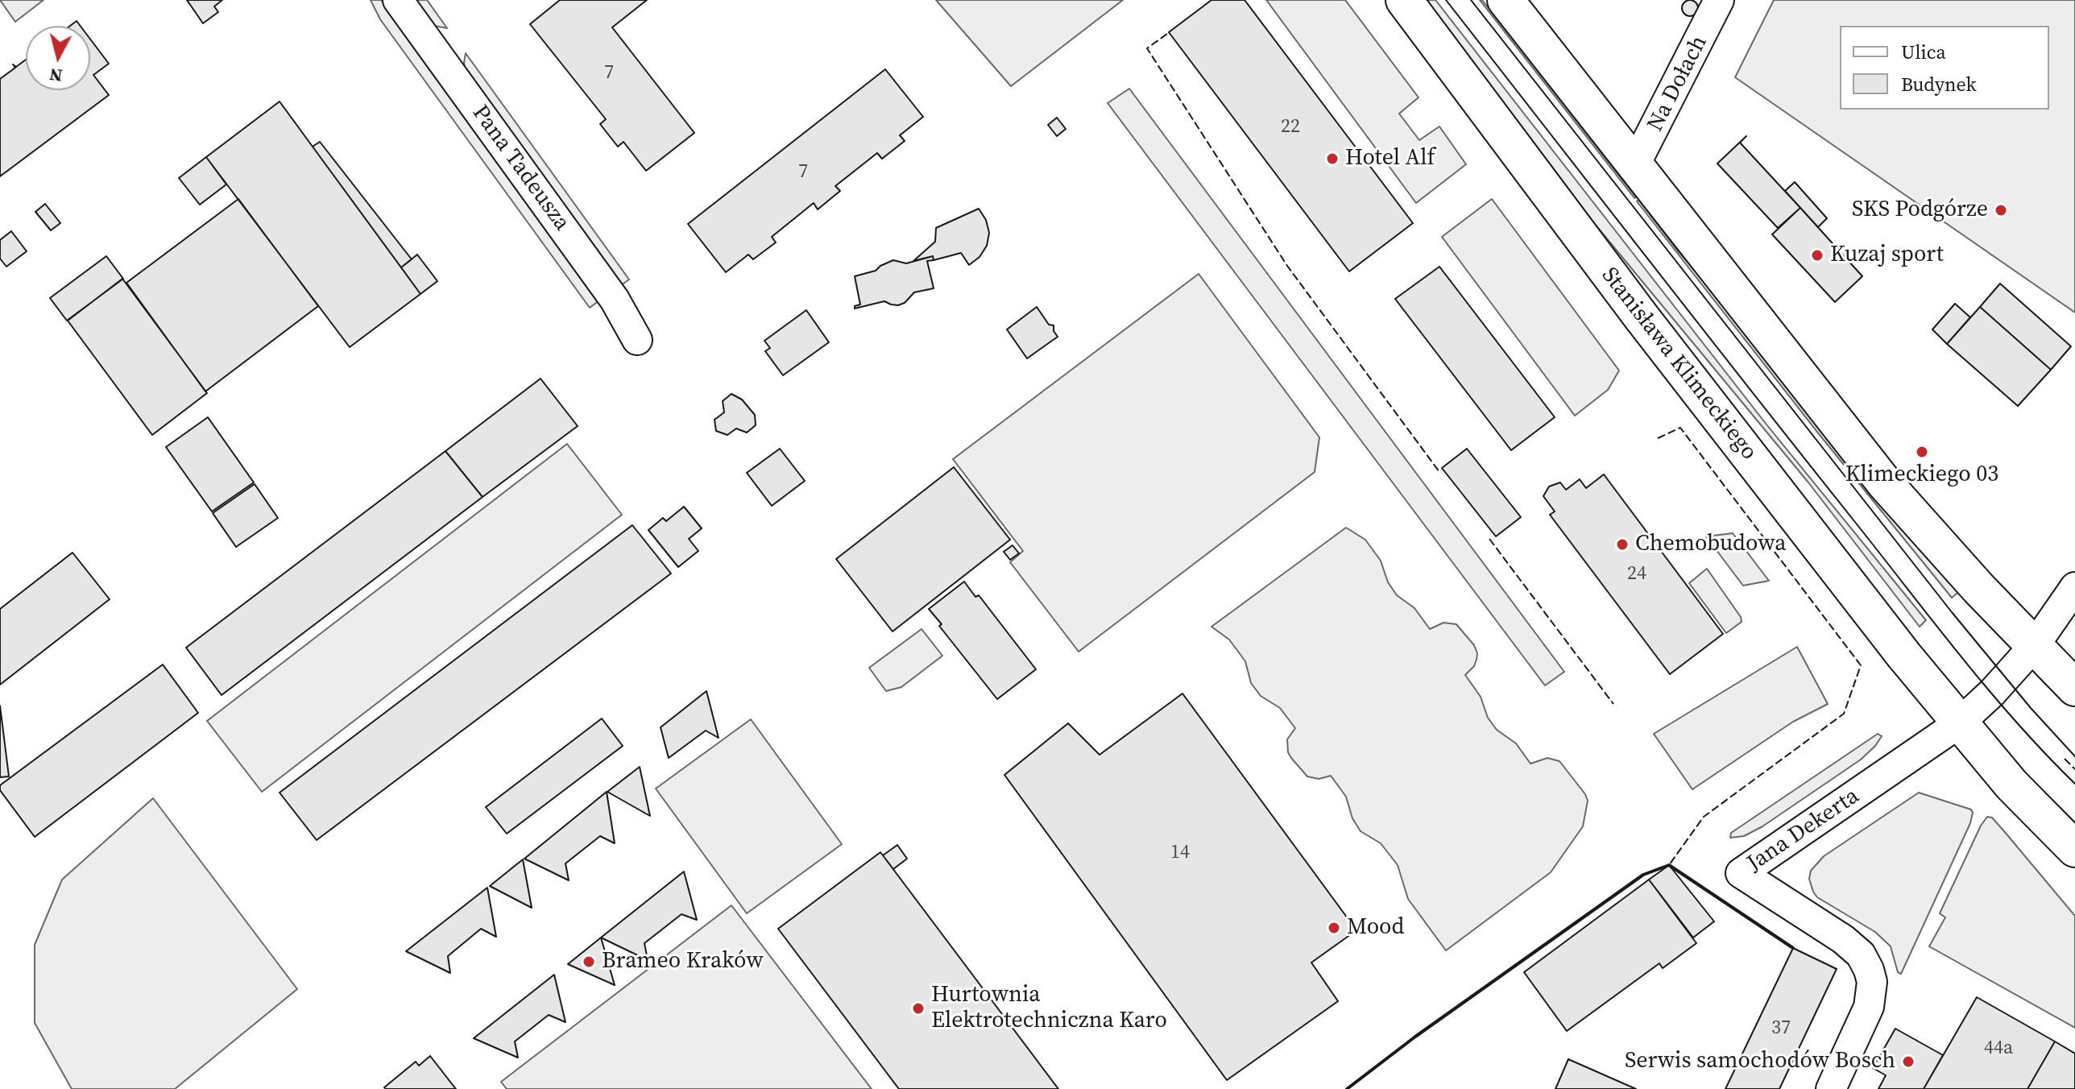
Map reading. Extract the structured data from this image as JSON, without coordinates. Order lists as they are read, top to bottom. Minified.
{"streets":{"main road":["Stanisława Klimeckiego"],"street":["Na Dołach","Pana Tadeusza","Jana Dekerta"]},"crossings":[["Stanisława Klimeckiego","Jana Dekerta"]],"places":["Hotel Alf","SKS Podgórze","Kuzaj sport","Klimeckiego 03","Chemobudowa","Mood","Brameo Kraków","Hurtownia Elektrotechniczna Karo","Serwis samochodów Bosch"],"house_numbers":["7","22","7","24","14","37","44a"],"legend":["Ulica","Budynek"],"north":"bottom"}
